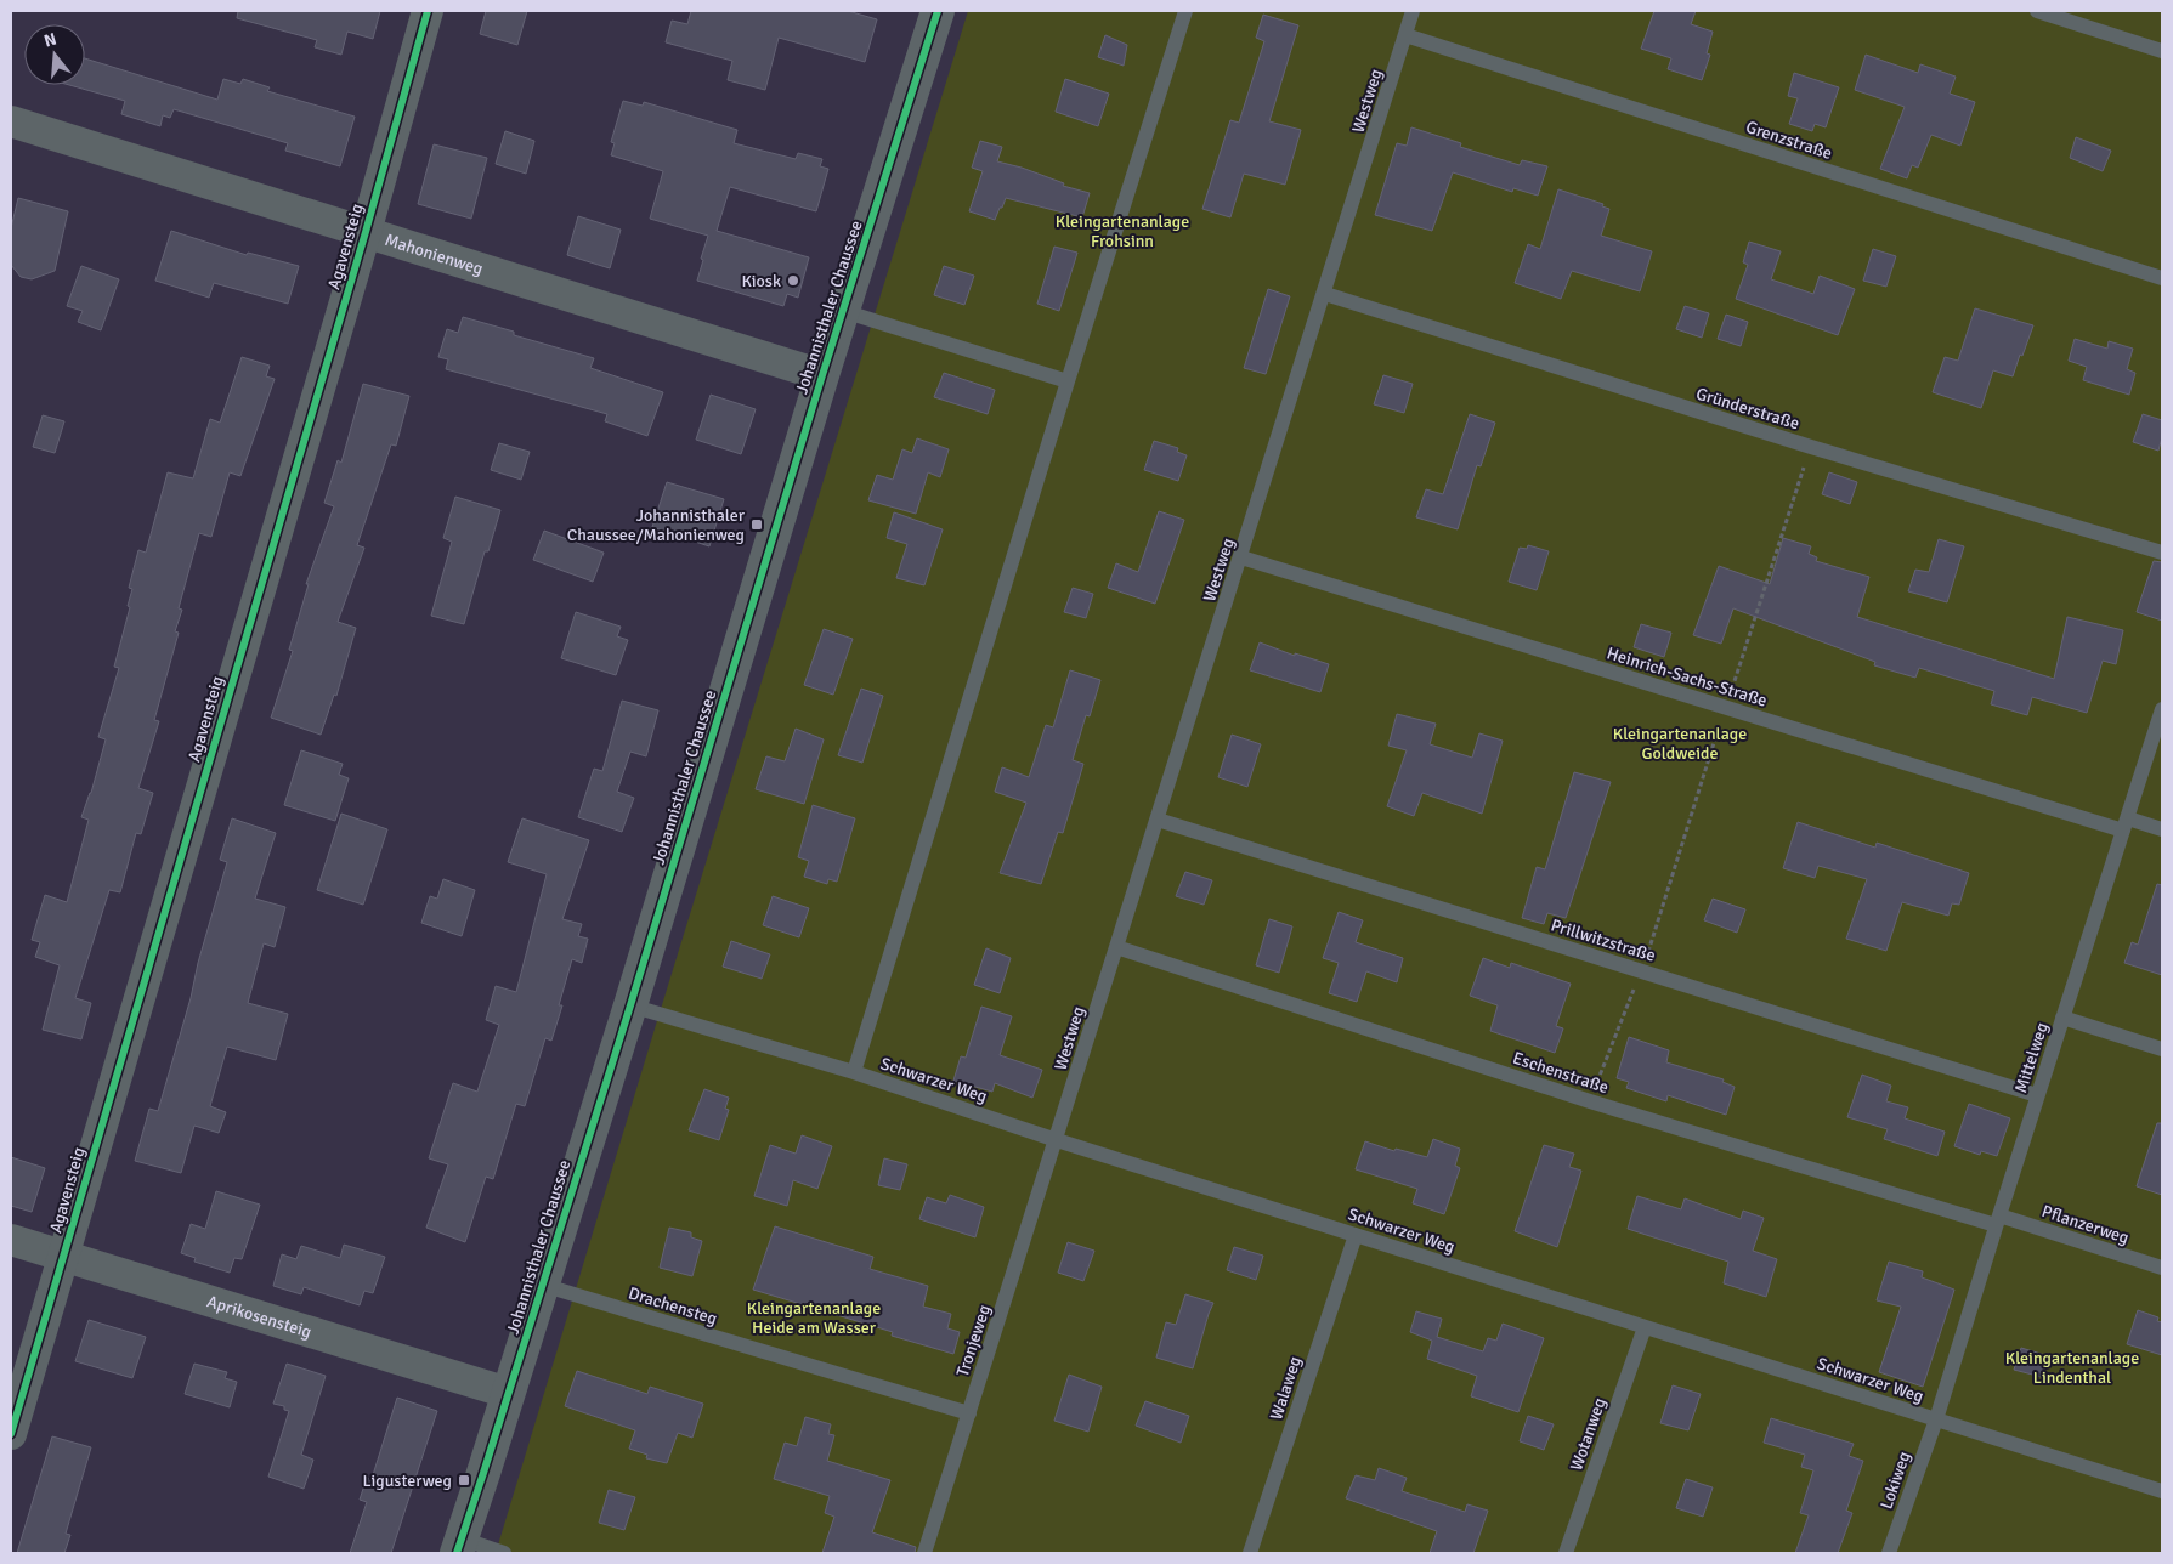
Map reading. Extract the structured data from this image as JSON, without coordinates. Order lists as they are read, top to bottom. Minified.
{"streets":{"street":["Agavensteig","Mahonienweg","Johannisthaler Chaussee","Aprikosensteig"],"lane":["Westweg","Grenzstraße","Gründerstraße","Heinrich-Sachs-Straße","Prillwitzstraße","Mittelweg","Eschenstraße","Schwarzer Weg","Pflanzerweg","Drachensteg","Tronjeweg","Walaweg","Wotanweg","Lokiweg"]},"crossings":[["Westweg","Grenzstraße"],["Westweg","Gründerstraße"],["Westweg","Heinrich-Sachs-Straße"],["Westweg","Prillwitzstraße"],["Westweg","Eschenstraße"],["Westweg","Schwarzer Weg"],["Westweg","Tronjeweg"],["Agavensteig","Mahonienweg"],["Agavensteig","Aprikosensteig"],["Mahonienweg","Johannisthaler Chaussee"],["Johannisthaler Chaussee","Schwarzer Weg"],["Johannisthaler Chaussee","Drachensteg"],["Johannisthaler Chaussee","Aprikosensteig"],["Heinrich-Sachs-Straße","Mittelweg"],["Prillwitzstraße","Mittelweg"],["Mittelweg","Eschenstraße"],["Mittelweg","Schwarzer Weg"],["Mittelweg","Pflanzerweg"],["Mittelweg","Lokiweg"],["Eschenstraße","Pflanzerweg"],["Schwarzer Weg","Tronjeweg"],["Schwarzer Weg","Walaweg"],["Schwarzer Weg","Wotanweg"],["Schwarzer Weg","Lokiweg"],["Drachensteg","Tronjeweg"]],"parks":["Kleingartenanlage Frohsinn","Kleingartenanlage Goldweide","Kleingartenanlage Heide am Wasser","Kleingartenanlage Lindenthal"],"places":{"other":["Kiosk"],"transit":["Johannisthaler Chaussee/Mahonienweg","Ligusterweg"]},"north":"top"}
